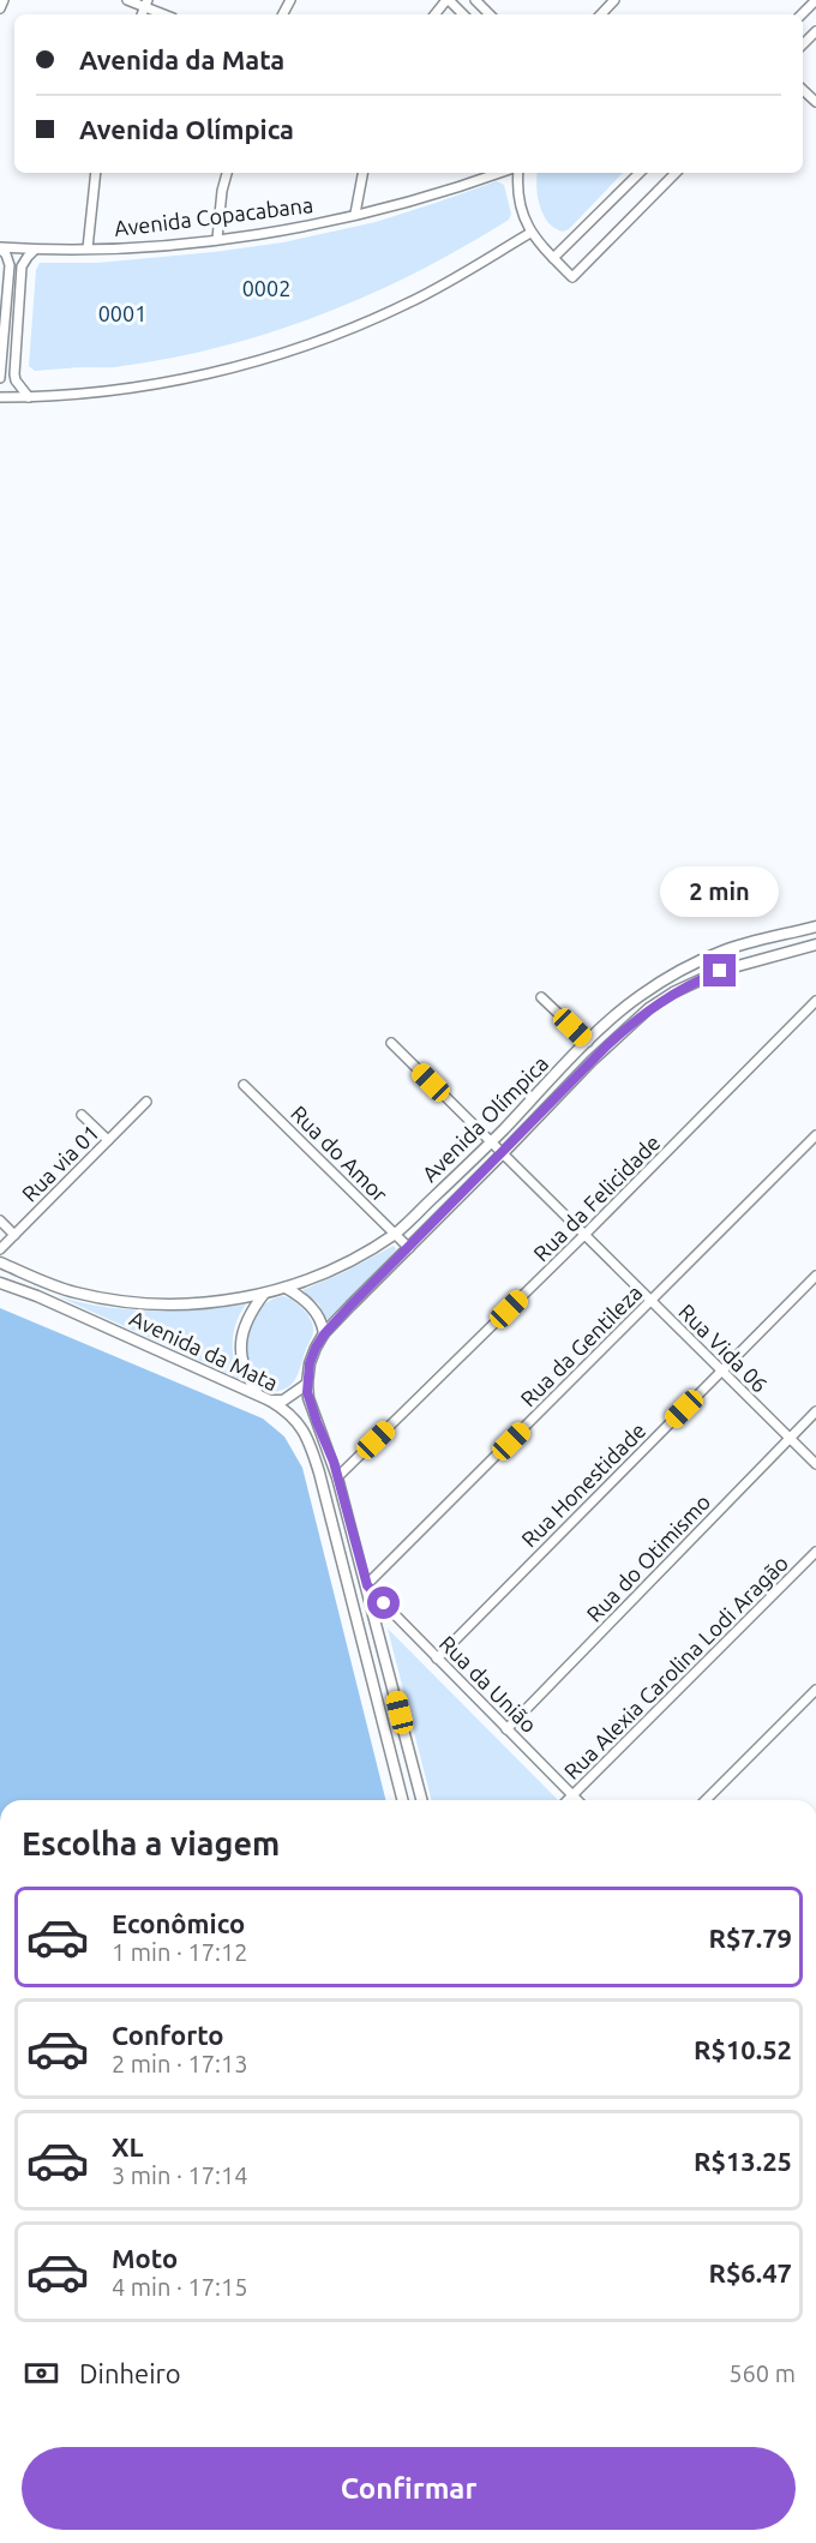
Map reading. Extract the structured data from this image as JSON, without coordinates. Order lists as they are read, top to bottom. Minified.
{"streets":{"street":["Avenida Copacabana","Avenida Olímpica","Rua do Amor","Rua via 01","Rua da Felicidade","Rua da Gentileza","Rua Vida 06","Avenida da Mata","Rua Honestidade","Rua do Otimismo","Rua Alexia Carolina Lodi Aragão","Rua da União"]},"crossings":[["Avenida Olímpica","Rua do Amor"],["Avenida Olímpica","Rua Vida 06"],["Avenida Olímpica","Avenida da Mata"],["Rua da Felicidade","Rua Vida 06"],["Rua da Felicidade","Avenida da Mata"],["Rua da Gentileza","Rua Vida 06"],["Rua da Gentileza","Avenida da Mata"],["Rua da Gentileza","Rua da União"],["Rua Vida 06","Rua Honestidade"],["Rua Vida 06","Rua do Otimismo"],["Avenida da Mata","Rua da União"],["Rua Honestidade","Rua da União"],["Rua do Otimismo","Rua da União"],["Rua Alexia Carolina Lodi Aragão","Rua da União"]],"parks":["0002","0001"],"page":{"banner":["Avenida da Mata","Avenida Olímpica"],"bubble":"2 min","heading":"Escolha a viagem","list":[{"name":"Econômico","note":"1 min · 17:12","value":"R$7.79"},{"name":"Conforto","note":"2 min · 17:13","value":"R$10.52"},{"name":"XL","note":"3 min · 17:14","value":"R$13.25"},{"name":"Moto","note":"4 min · 17:15","value":"R$6.47"}],"pay":["Dinheiro","560 m"],"buttons":"Confirmar"}}
